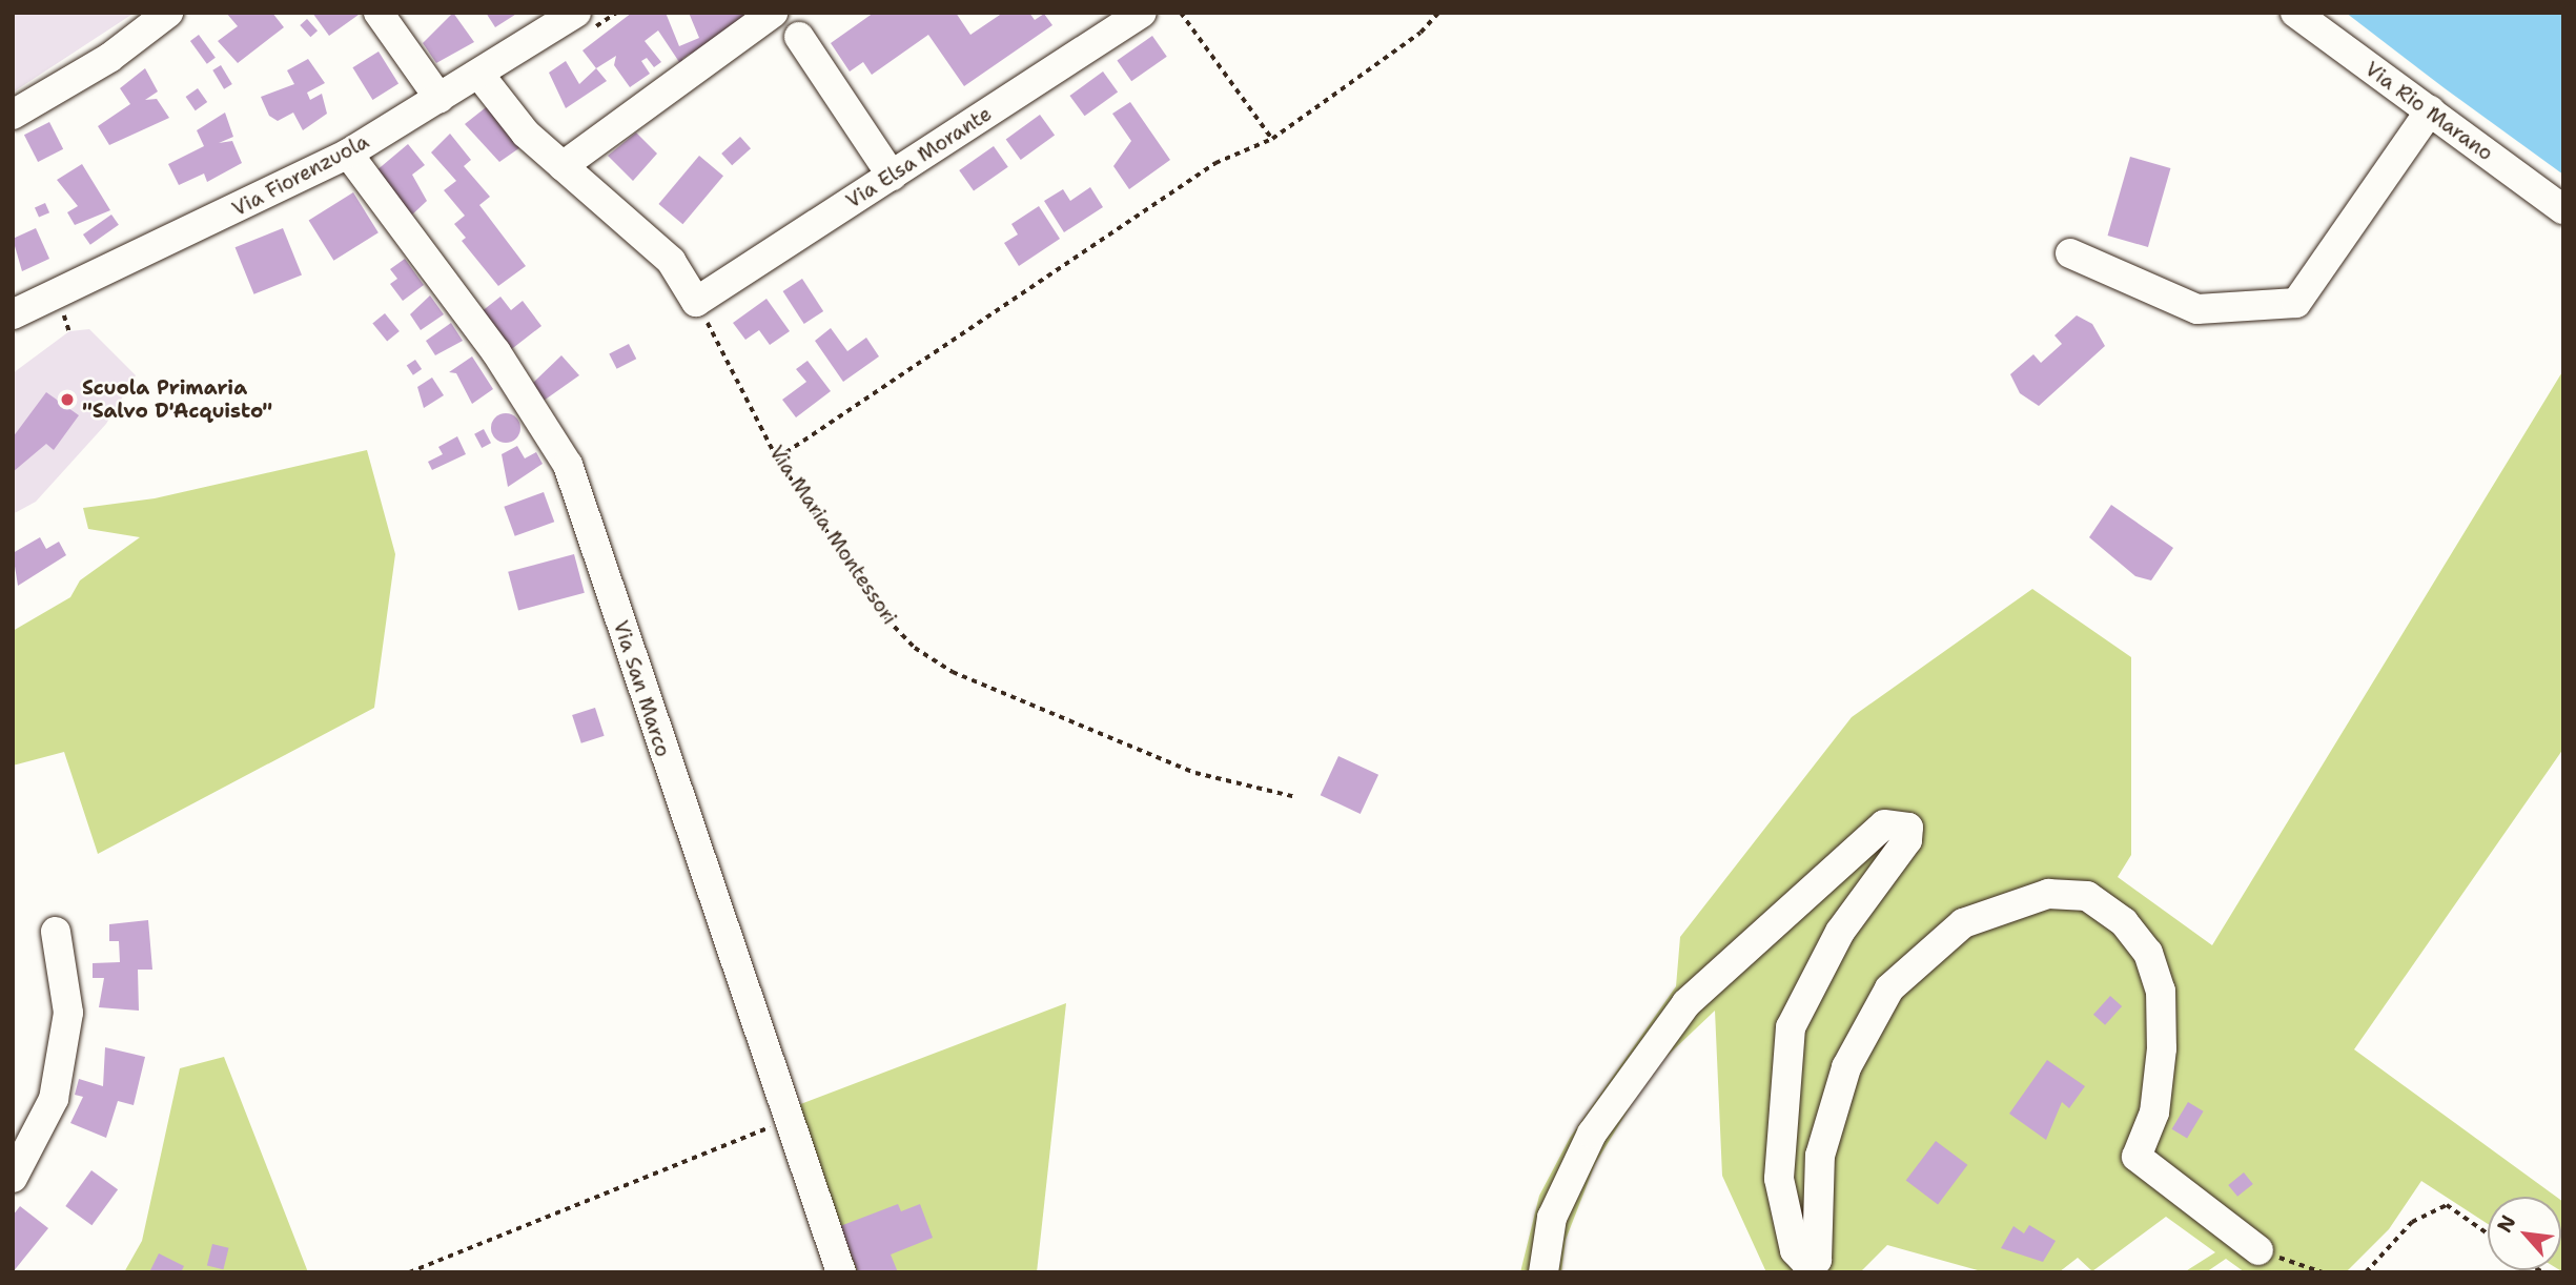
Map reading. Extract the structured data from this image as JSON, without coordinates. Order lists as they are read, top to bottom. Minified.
{"streets":{"street":["Via Rio Marano","Via Elsa Morante","Via Fiorenzuola","Via San Marco"],"path":["Via Maria Montessori"]},"crossings":[["Via Elsa Morante","Via Maria Montessori"],["Via Fiorenzuola","Via San Marco"]],"places":["Scuola Primaria \"Salvo D'Acquisto\""],"north":"top left"}
